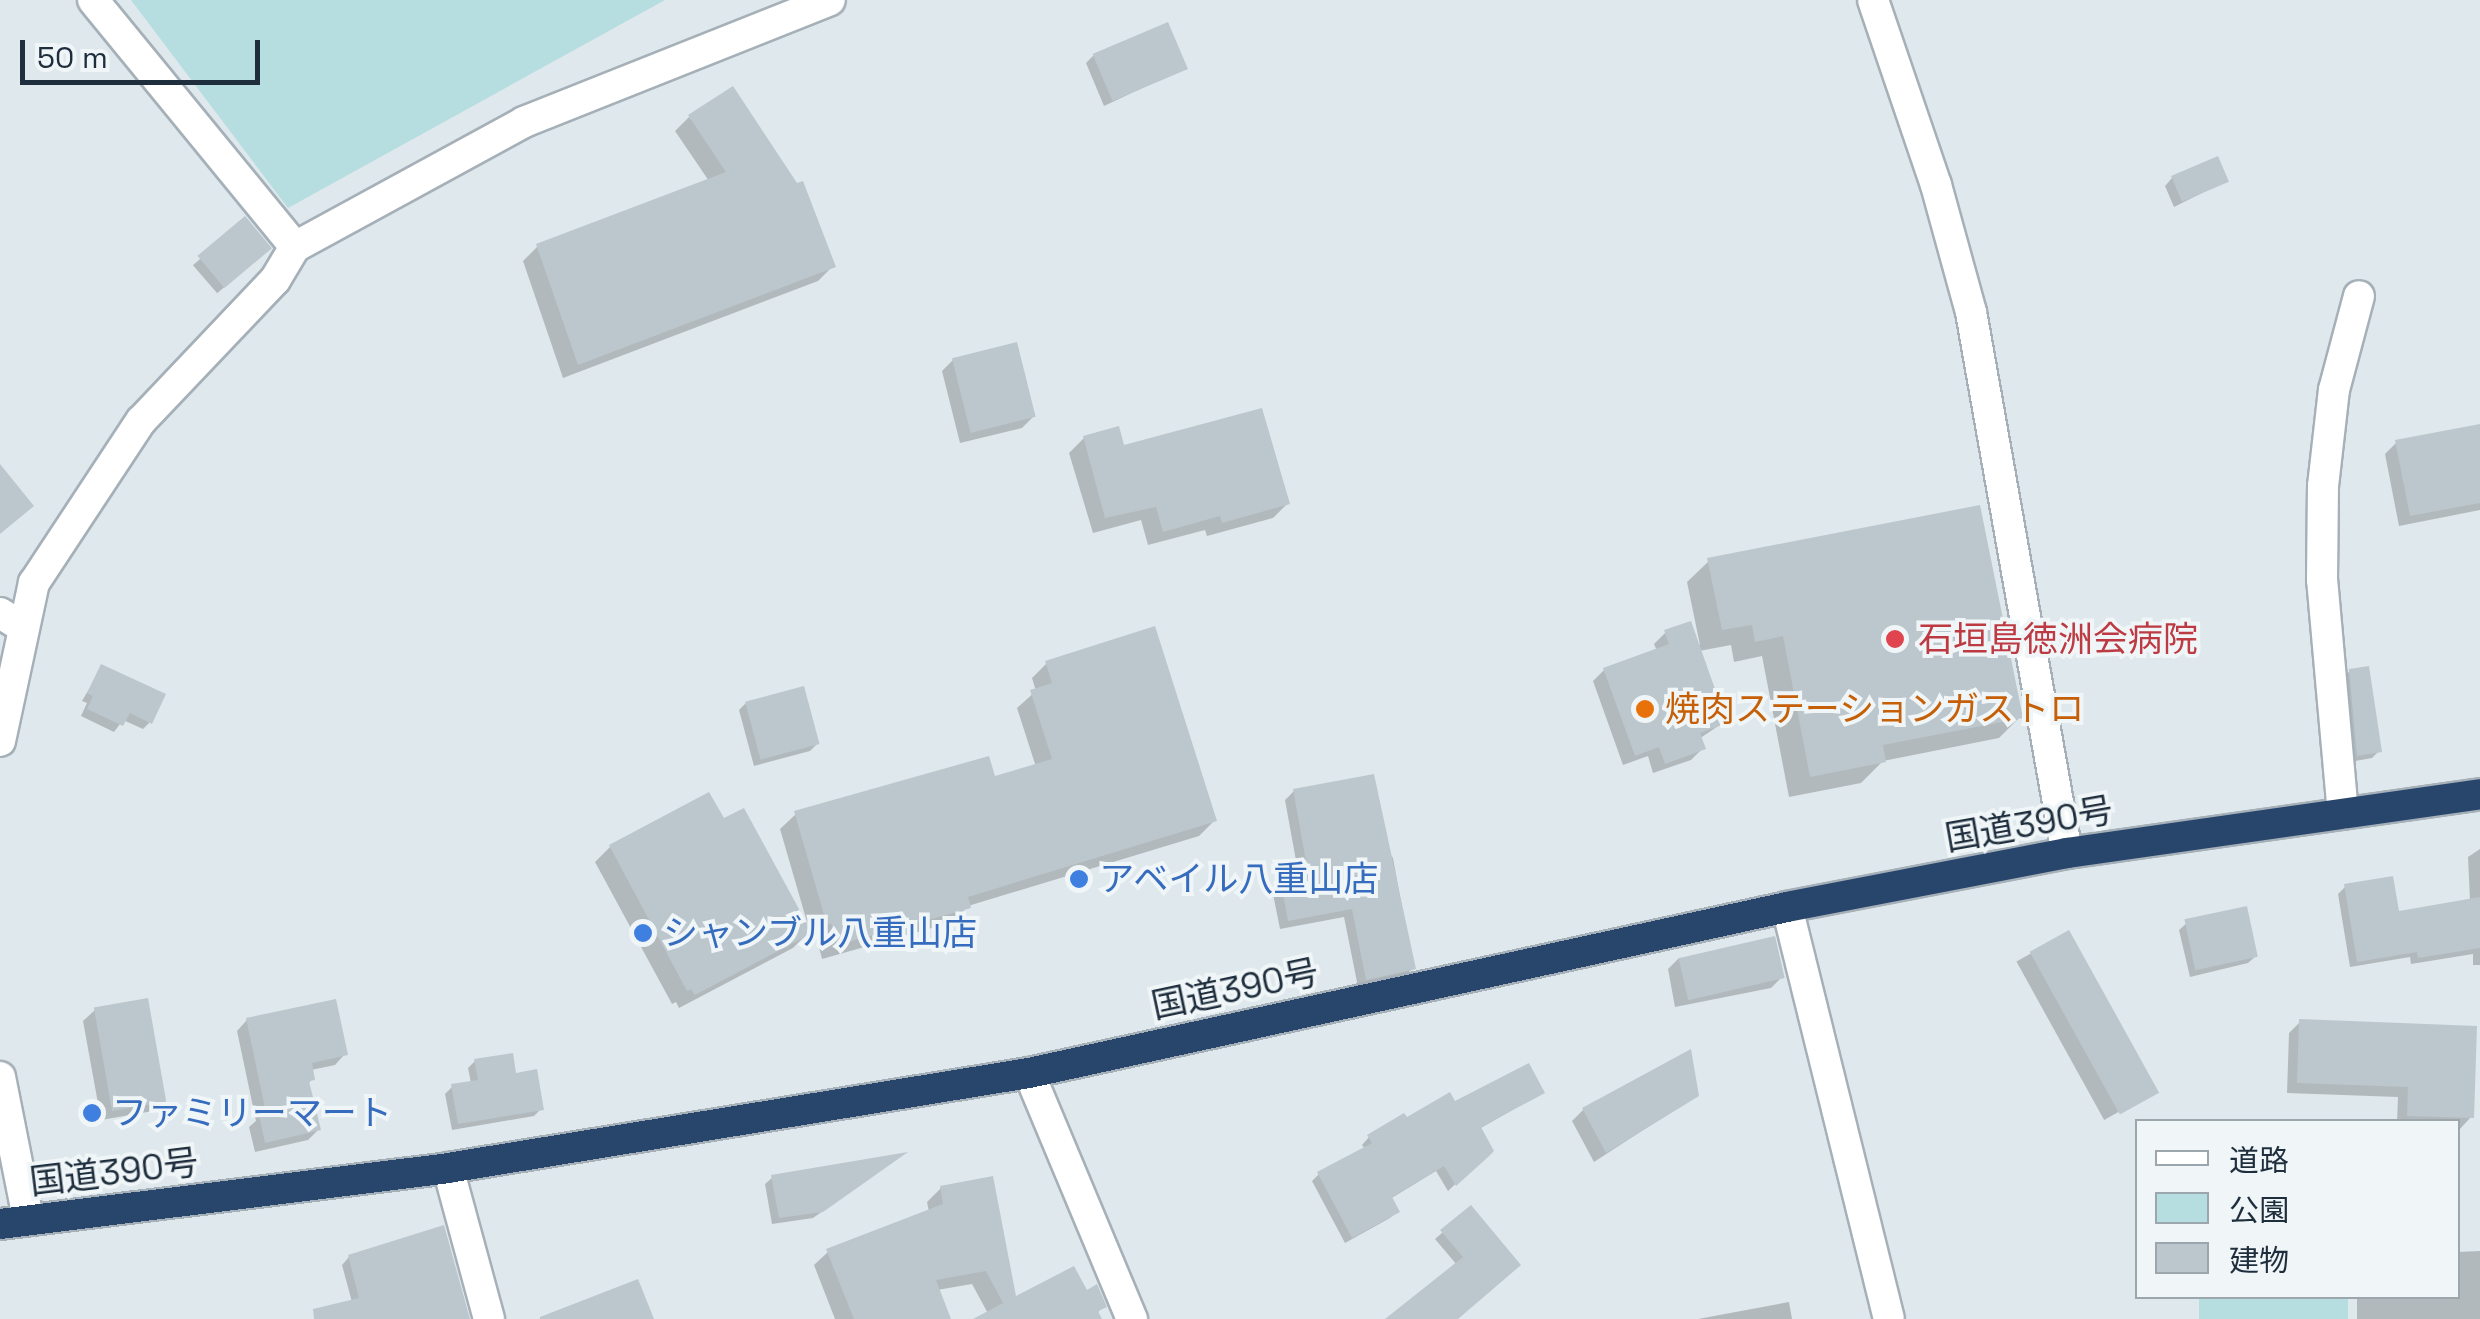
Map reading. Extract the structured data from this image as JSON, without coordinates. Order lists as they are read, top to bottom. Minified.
{"streets":{"highway":["国道390号"]},"places":["石垣島徳洲会病院","焼肉ステーションガストロ","アベイル八重山店","シャンブル八重山店","ファミリーマート"],"legend":["道路","公園","建物"],"scale_bar":"50 m"}
